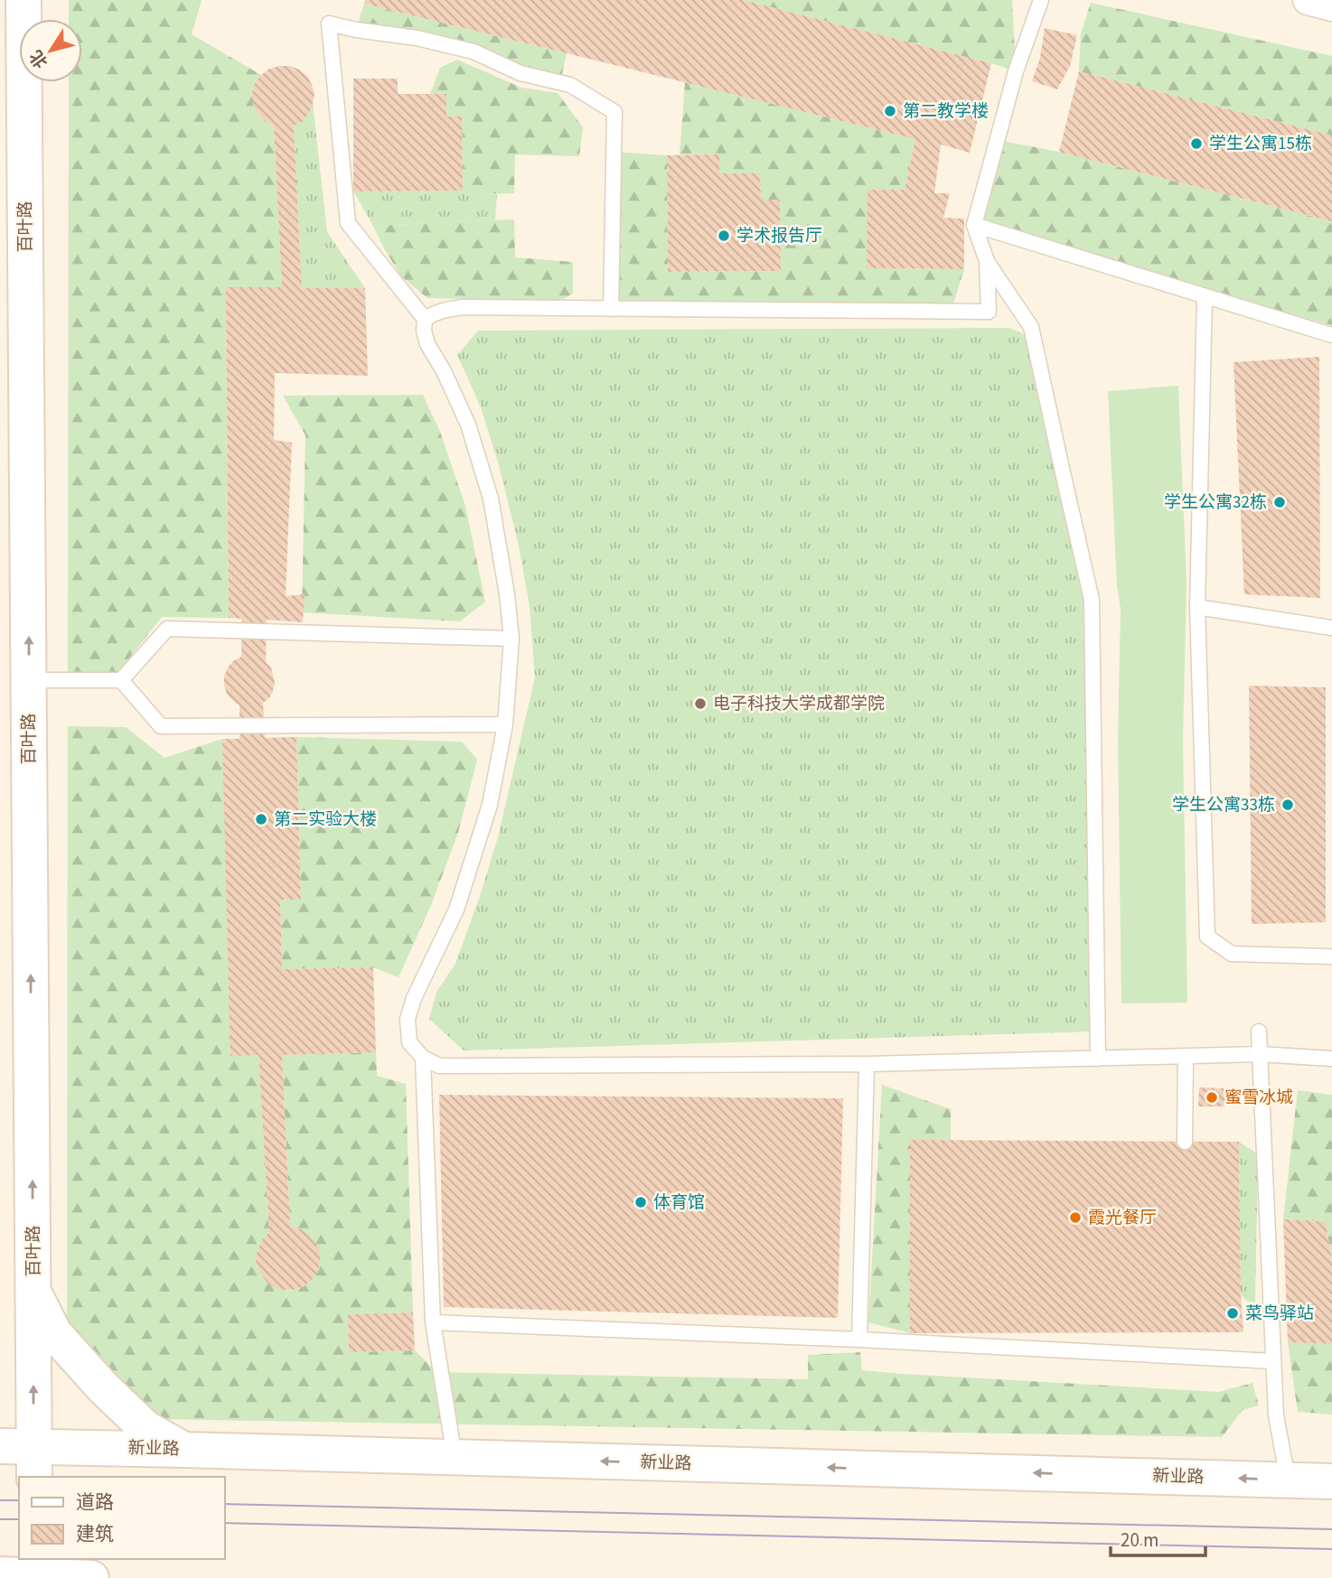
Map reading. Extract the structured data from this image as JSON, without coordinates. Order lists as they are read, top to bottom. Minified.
{"streets":{"main road":["百叶路","新业路"]},"crossings":[["百叶路","新业路"]],"one_way":["百叶路","新业路"],"places":["第二教学楼","学生公寓15栋","学术报告厅","学生公寓32栋","电子科技大学成都学院","学生公寓33栋","第二实验大楼","蜜雪冰城","体育馆","霞光餐厅","菜鸟驿站"],"legend":["道路","建筑"],"scale_bar":"20 m","north":"bottom left"}
